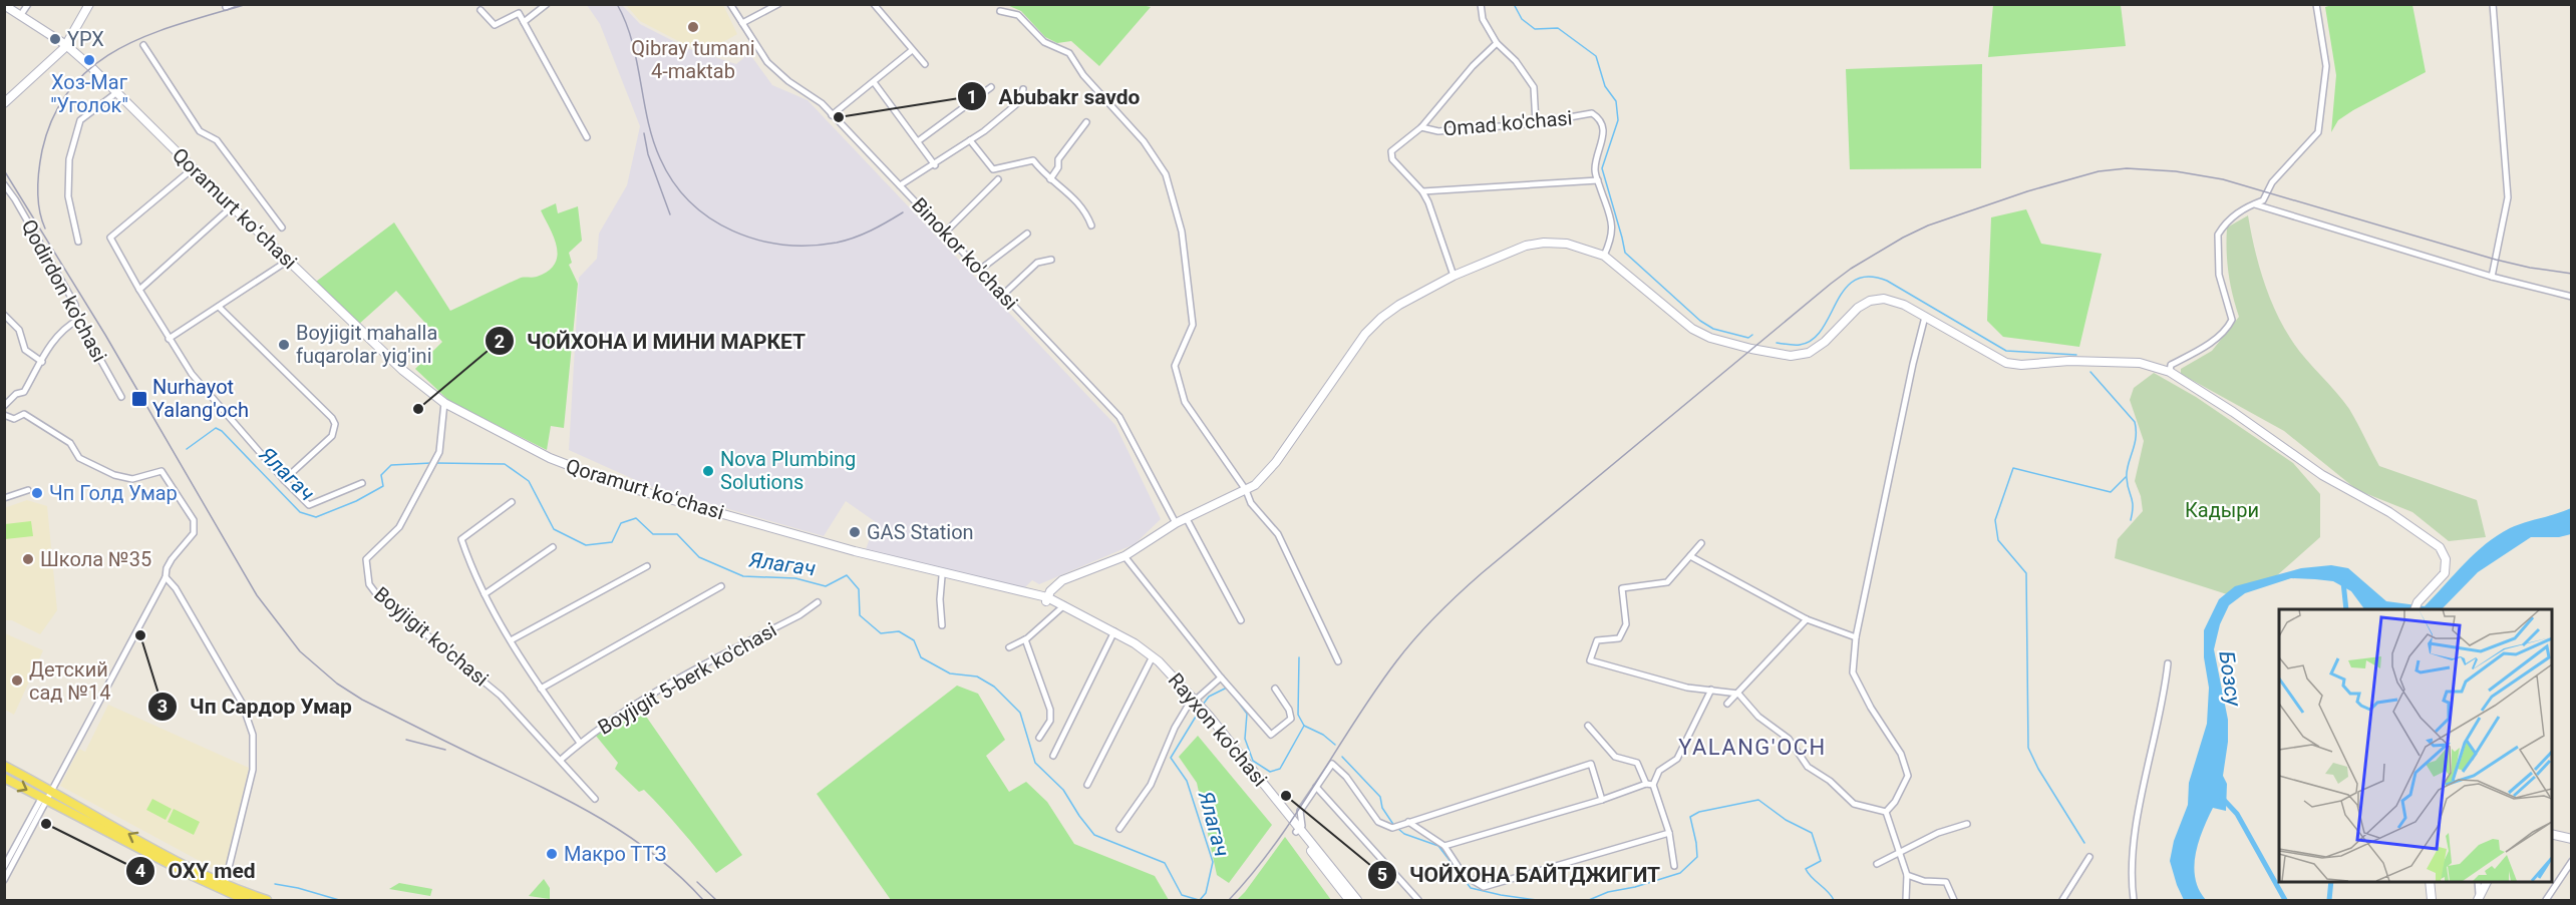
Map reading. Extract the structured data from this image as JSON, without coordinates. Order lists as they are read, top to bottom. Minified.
{"streets":{"main road":["Qoramurt koʻchasi","Rayxon ko'chasi"],"street":["Omad ko'chasi","Binokor ko'chasi","Qodirdon ko'chasi","Boyjigit ko'chasi","Boyjigit 5-berk ko'chasi"]},"crossings":[["Qoramurt koʻchasi","Boyjigit ko'chasi"],["Qoramurt koʻchasi","Rayxon ko'chasi"],["Boyjigit ko'chasi","Boyjigit 5-berk ko'chasi"]],"districts":["YALANG'OCH"],"water":["Ялагач","Бозсу"],"parks":["Кадыри"],"places":{"other":["Qibray tumani 4-maktab","YPX","Хоз-Маг \"Уголок\"","Abubakr savdo","Boyjigit mahalla fuqarolar yig'ini","ЧОЙХОНА И МИНИ МАРКЕТ","Nova Plumbing Solutions","Чп Голд Умар","GAS Station","Школа №35","Чп Сардор Умар","Детский сад №14","ЧОЙХОНА БАЙТДЖИГИТ","OXY med","Макро ТТЗ"],"transit":["Nurhayot Yalang'och"]}}
